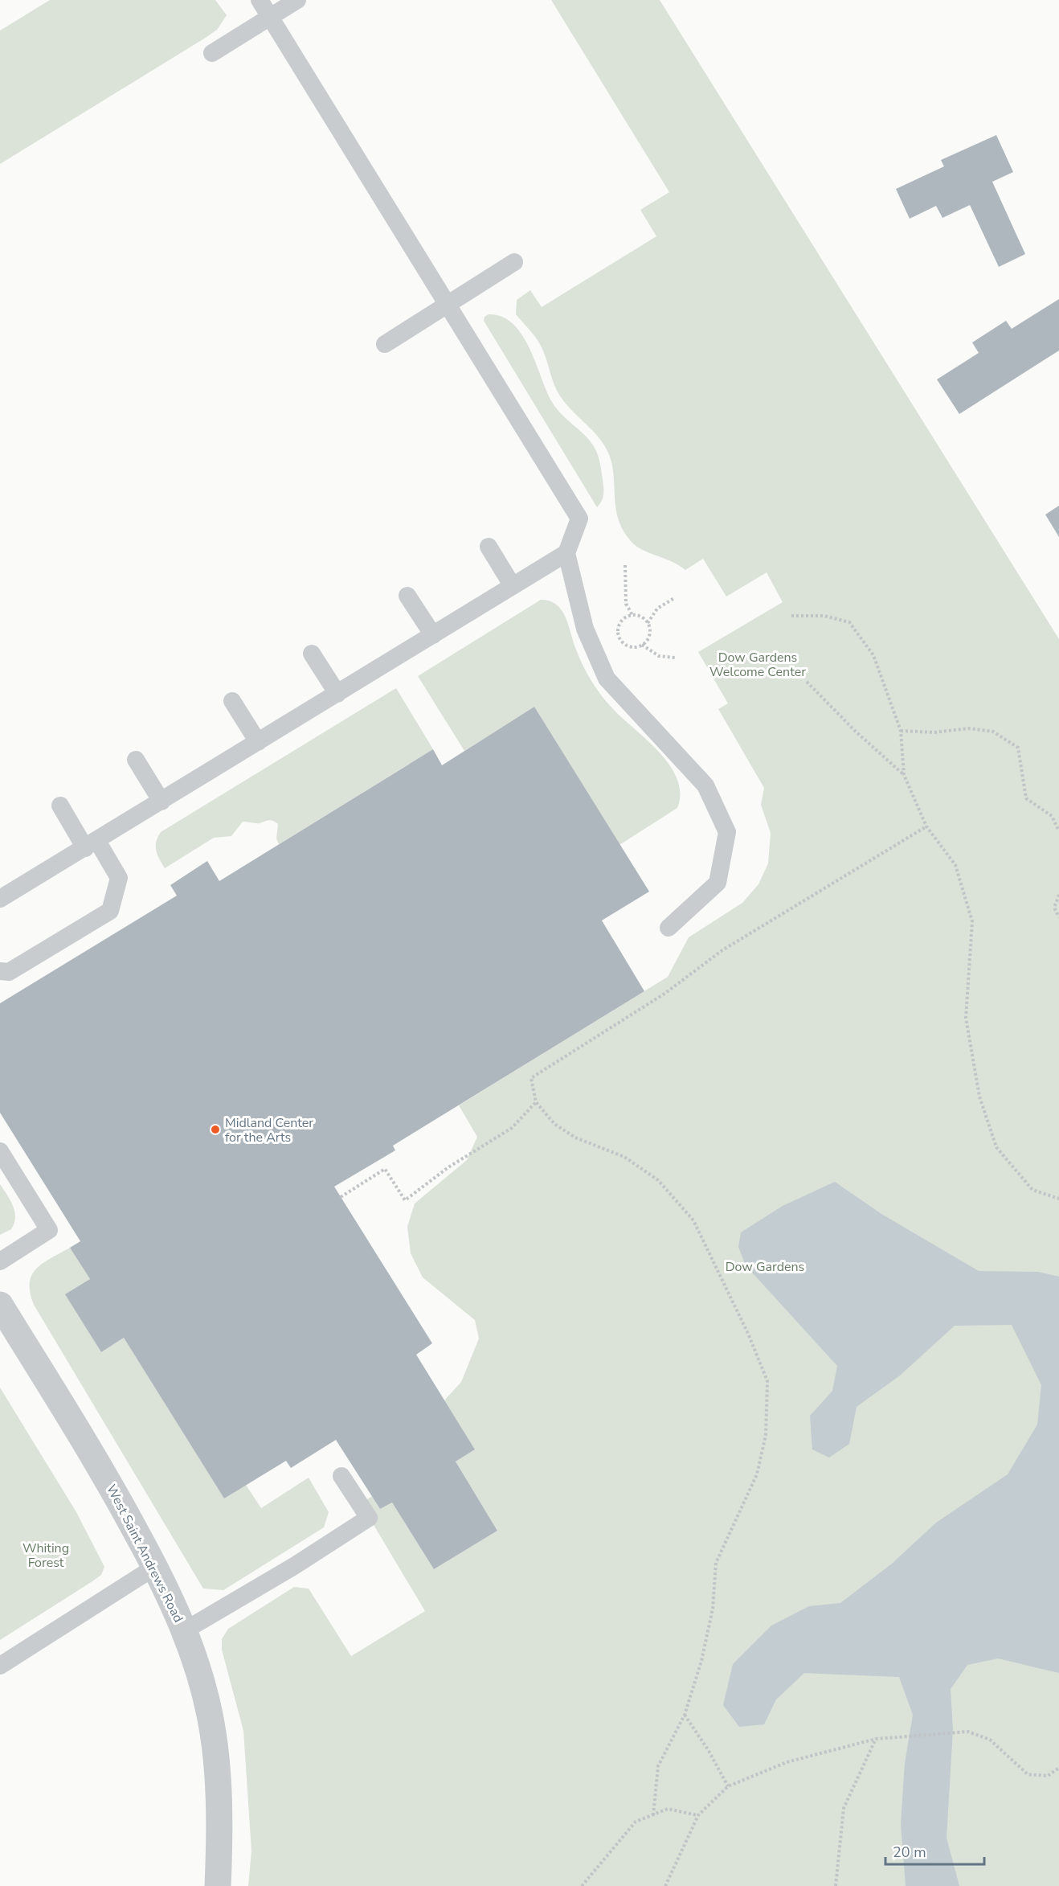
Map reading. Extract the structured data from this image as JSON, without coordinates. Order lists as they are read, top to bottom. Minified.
{"streets":{"street":["West Saint Andrews Road"]},"parks":["Dow Gardens Welcome Center","Dow Gardens","Whiting Forest"],"places":["Midland Center for the Arts"],"scale_bar":"20 m"}
